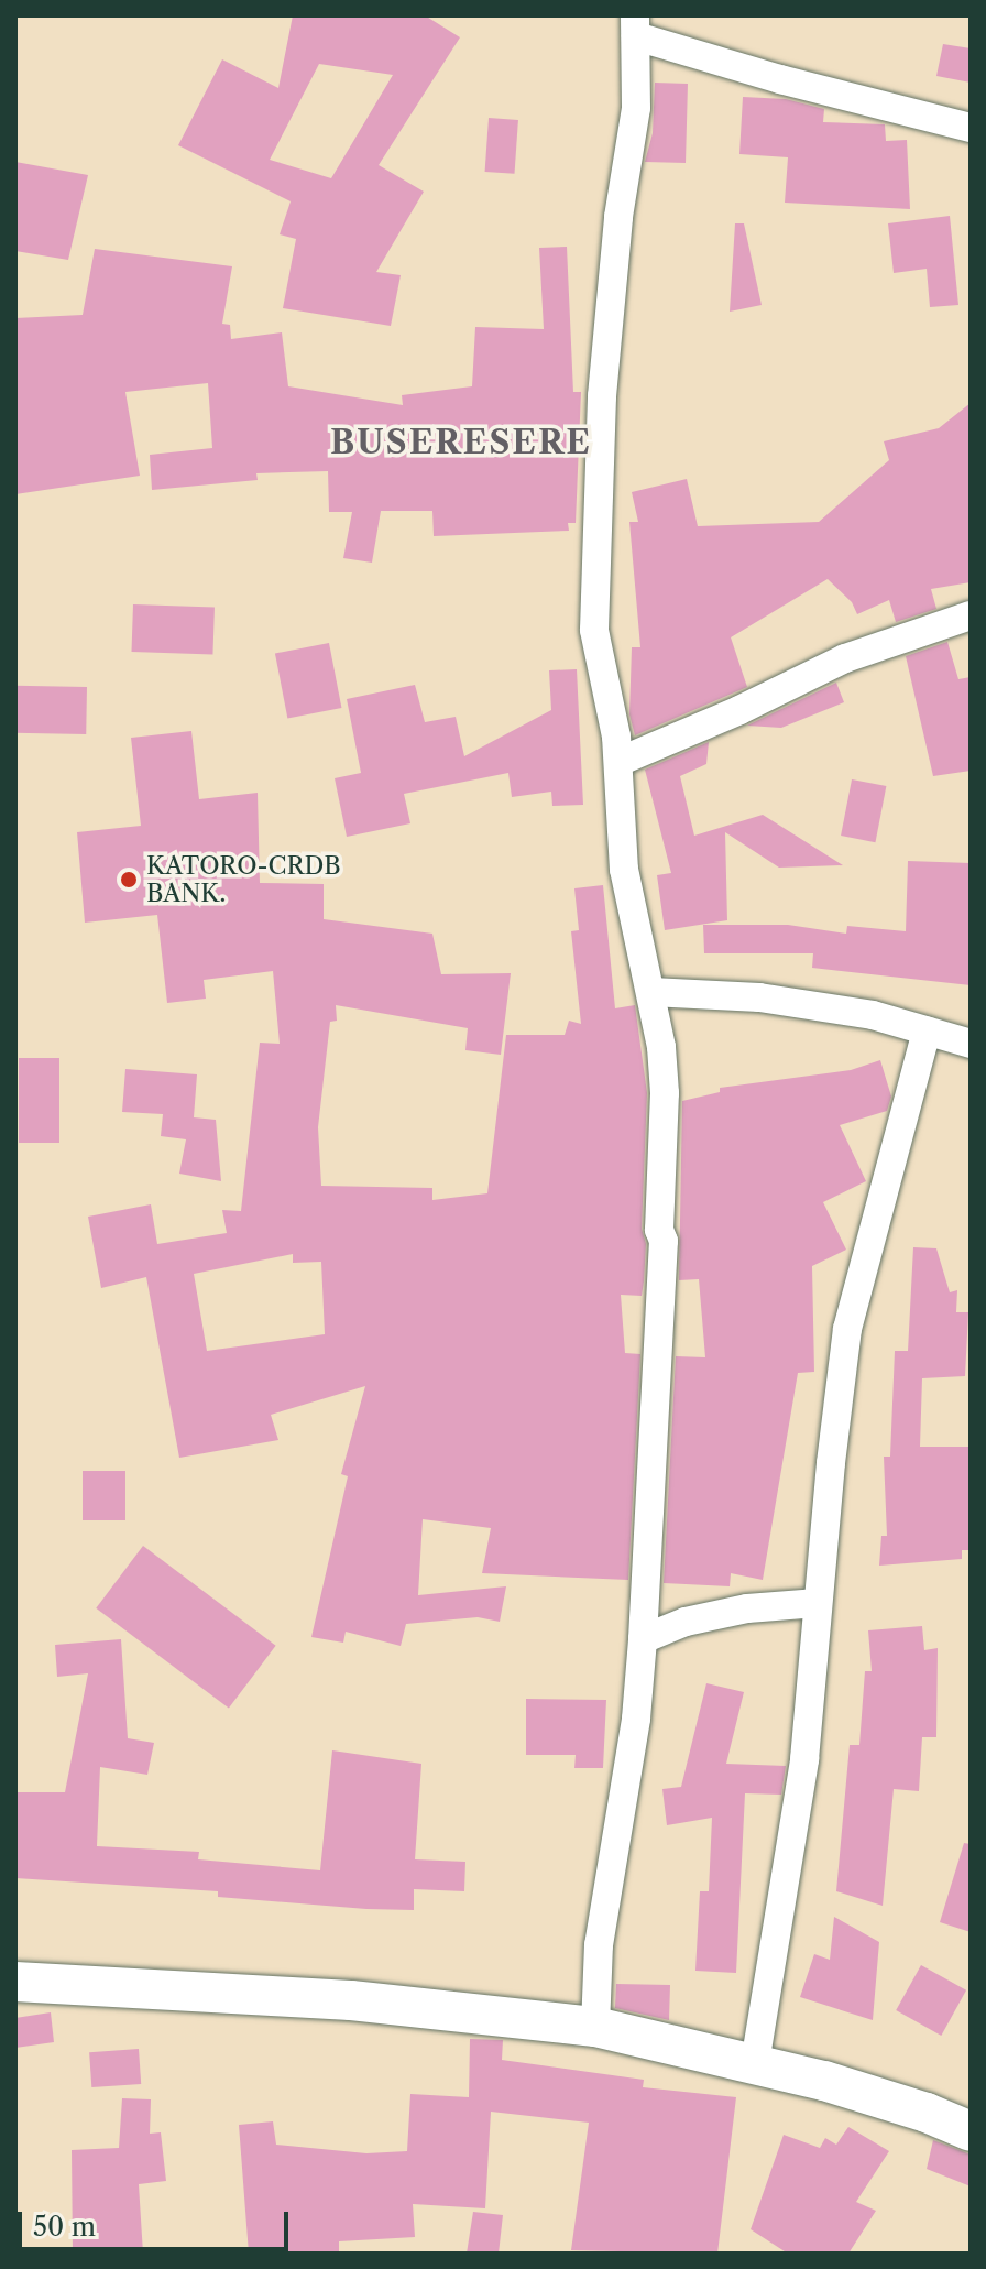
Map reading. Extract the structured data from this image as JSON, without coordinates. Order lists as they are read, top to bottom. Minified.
{"districts":["BUSERESERE"],"places":["KATORO-CRDB BANK."],"scale_bar":"50 m"}
